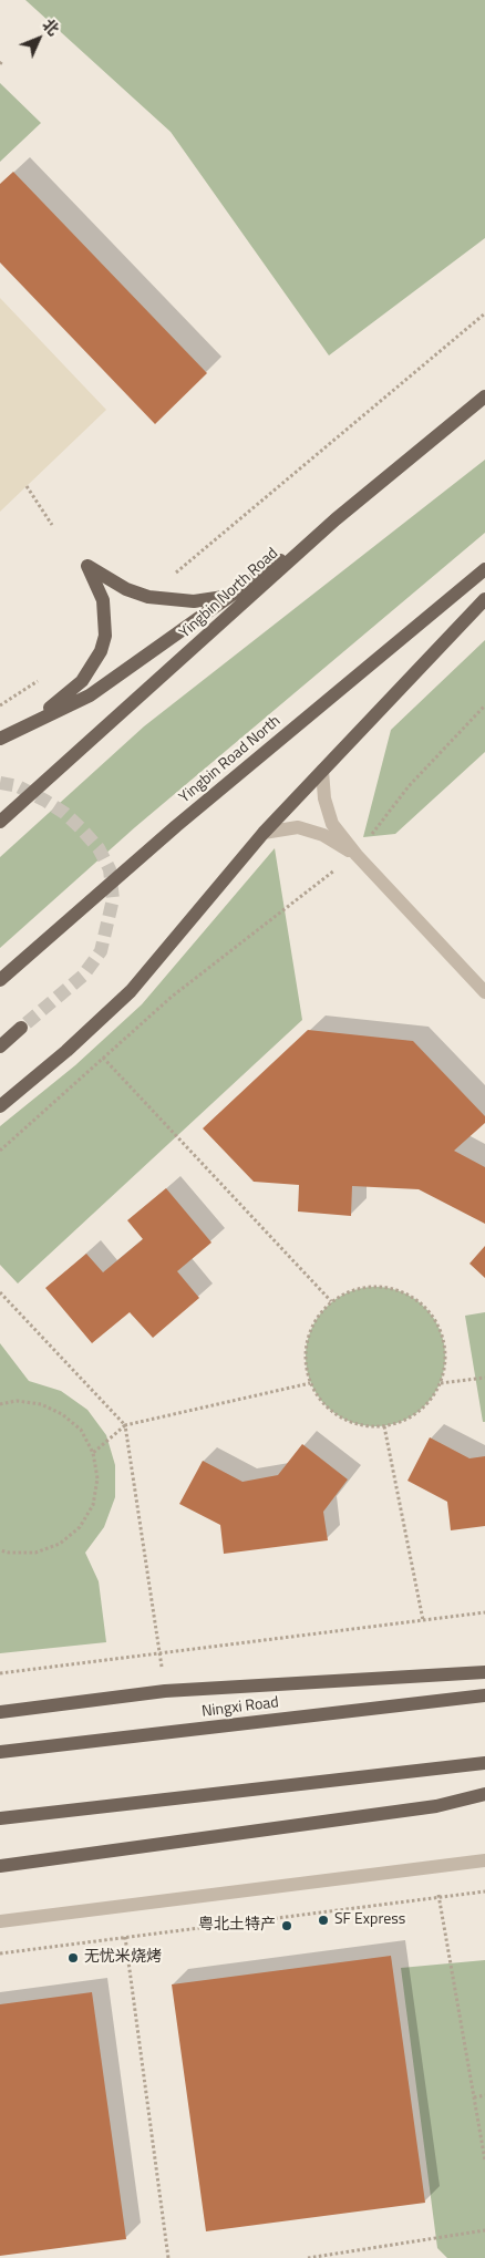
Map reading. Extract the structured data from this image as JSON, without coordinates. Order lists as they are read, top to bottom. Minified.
{"streets":{"main road":["Yingbin North Road","Yingbin Road North","Ningxi Road"]},"places":["SF Express","粤北土特产","无忧米烧烤"],"north":"top right"}
